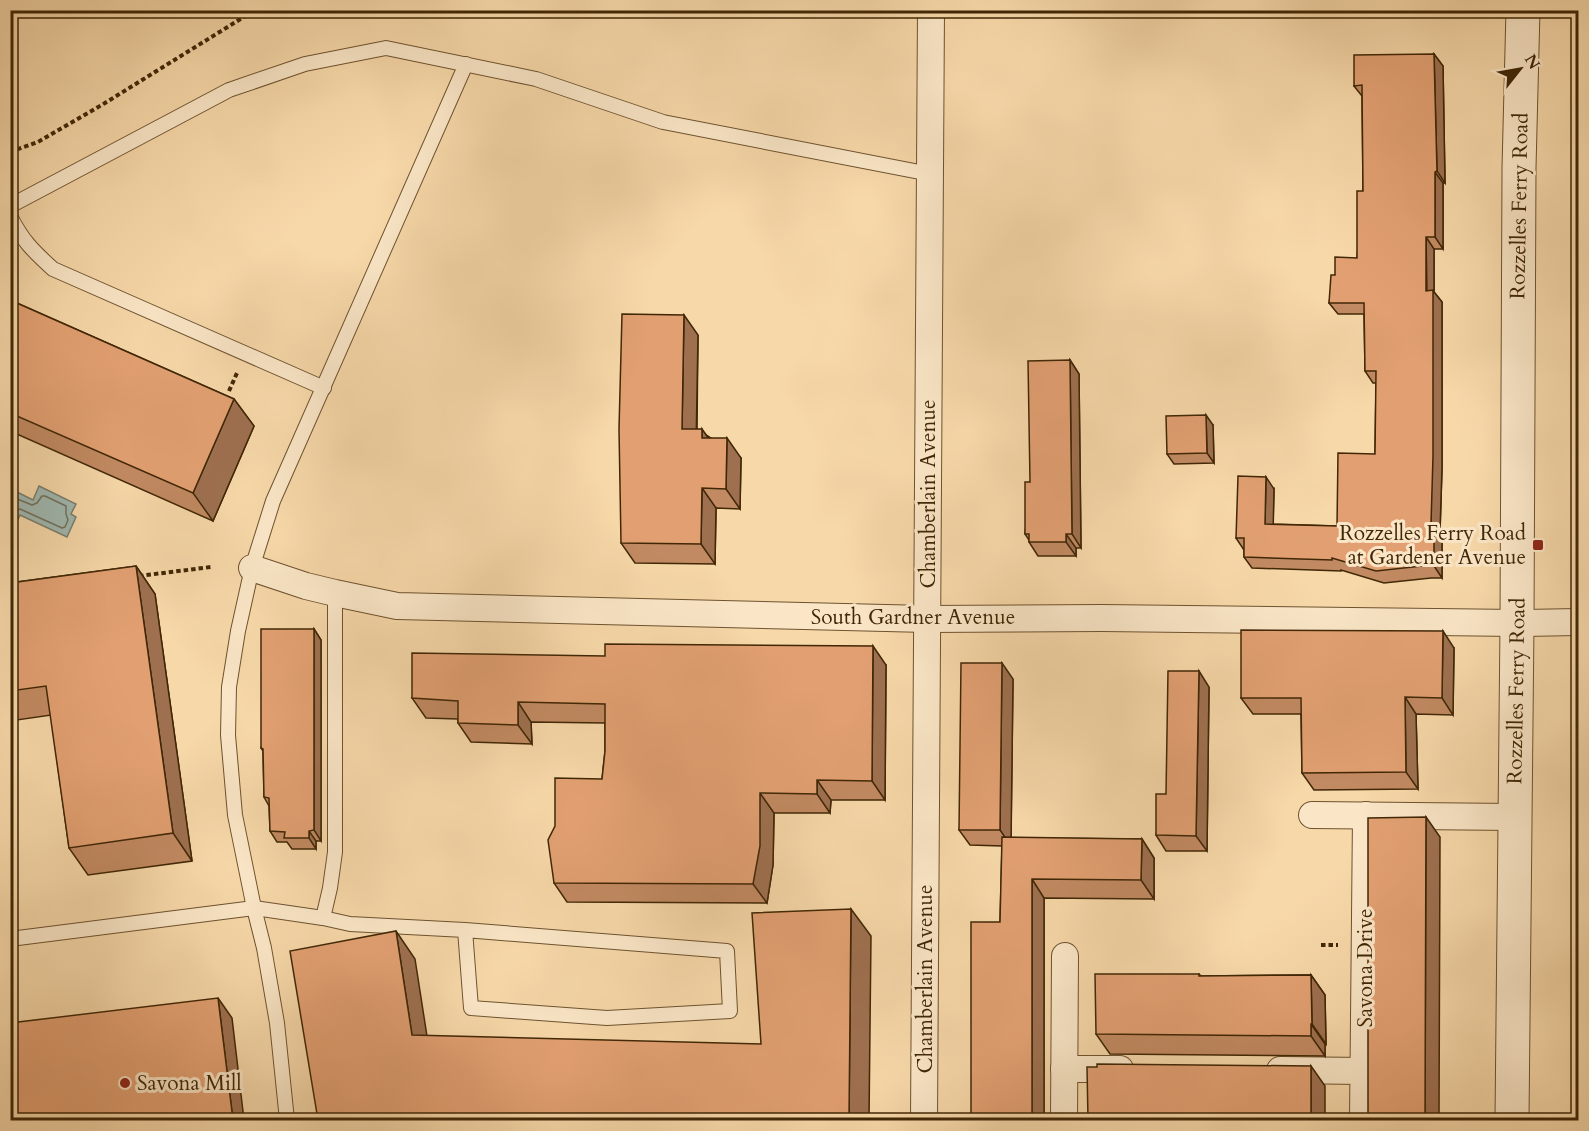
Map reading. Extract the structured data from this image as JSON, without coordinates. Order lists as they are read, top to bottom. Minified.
{"streets":{"street":["Rozzelles Ferry Road","Chamberlain Avenue","South Gardner Avenue","Savona Drive"]},"crossings":[["Rozzelles Ferry Road","South Gardner Avenue"],["Chamberlain Avenue","South Gardner Avenue"]],"places":{"transit":["Rozzelles Ferry Road at Gardener Avenue"],"other":["Savona Mill"]},"north":"top right"}
